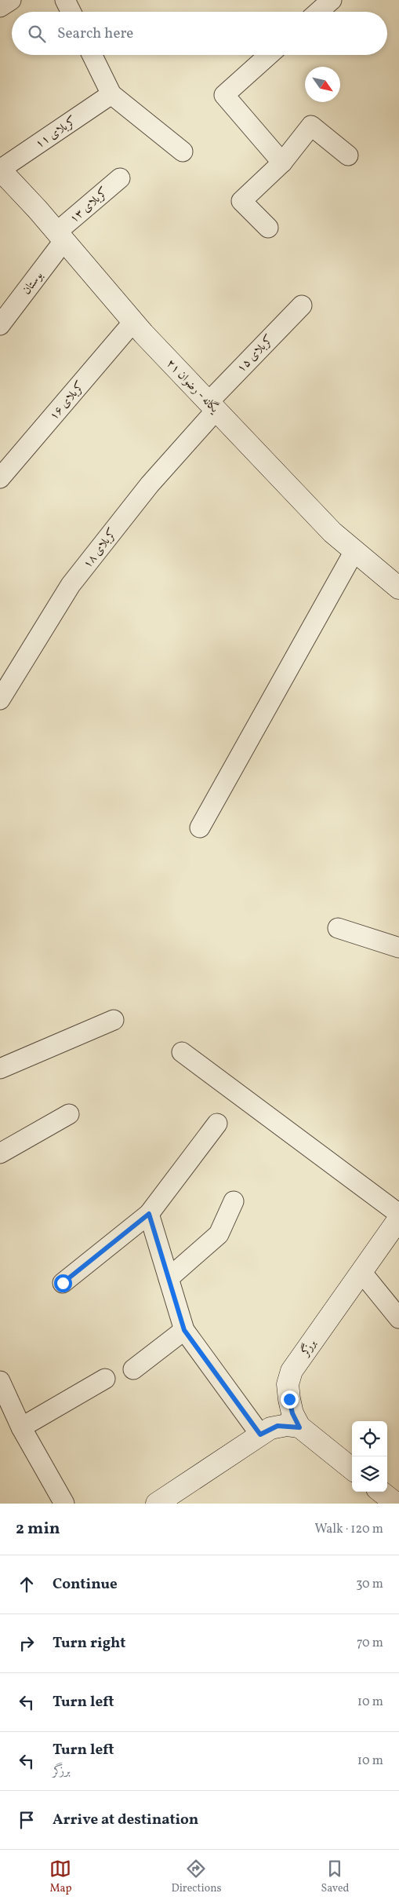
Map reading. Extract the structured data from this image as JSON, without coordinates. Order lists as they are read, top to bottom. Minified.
{"streets":{"street":["کربلای ۱۱","کربلای ۱۳","بوستان","کربلای ۱۵","یگانه - رضوان ۲۱","کربلای ۱۶","کربلای ۱۸","برزگر"]},"crossings":[["کربلای ۱۱","یگانه - رضوان ۲۱"],["کربلای ۱۳","بوستان"],["کربلای ۱۳","یگانه - رضوان ۲۱"],["بوستان","یگانه - رضوان ۲۱"],["کربلای ۱۵","یگانه - رضوان ۲۱"],["کربلای ۱۵","کربلای ۱۸"],["یگانه - رضوان ۲۱","کربلای ۱۶"],["یگانه - رضوان ۲۱","کربلای ۱۸"]],"north":"bottom right","page":{"search":"Search here","heading":["2 min","Walk · 120 m"],"list":[["Continue","30 m"],["Turn right","70 m"],["Turn left","10 m"],["Turn left","برزگر","10 m"],"Arrive at destination"],"nav":["Map","Directions","Saved"]}}
